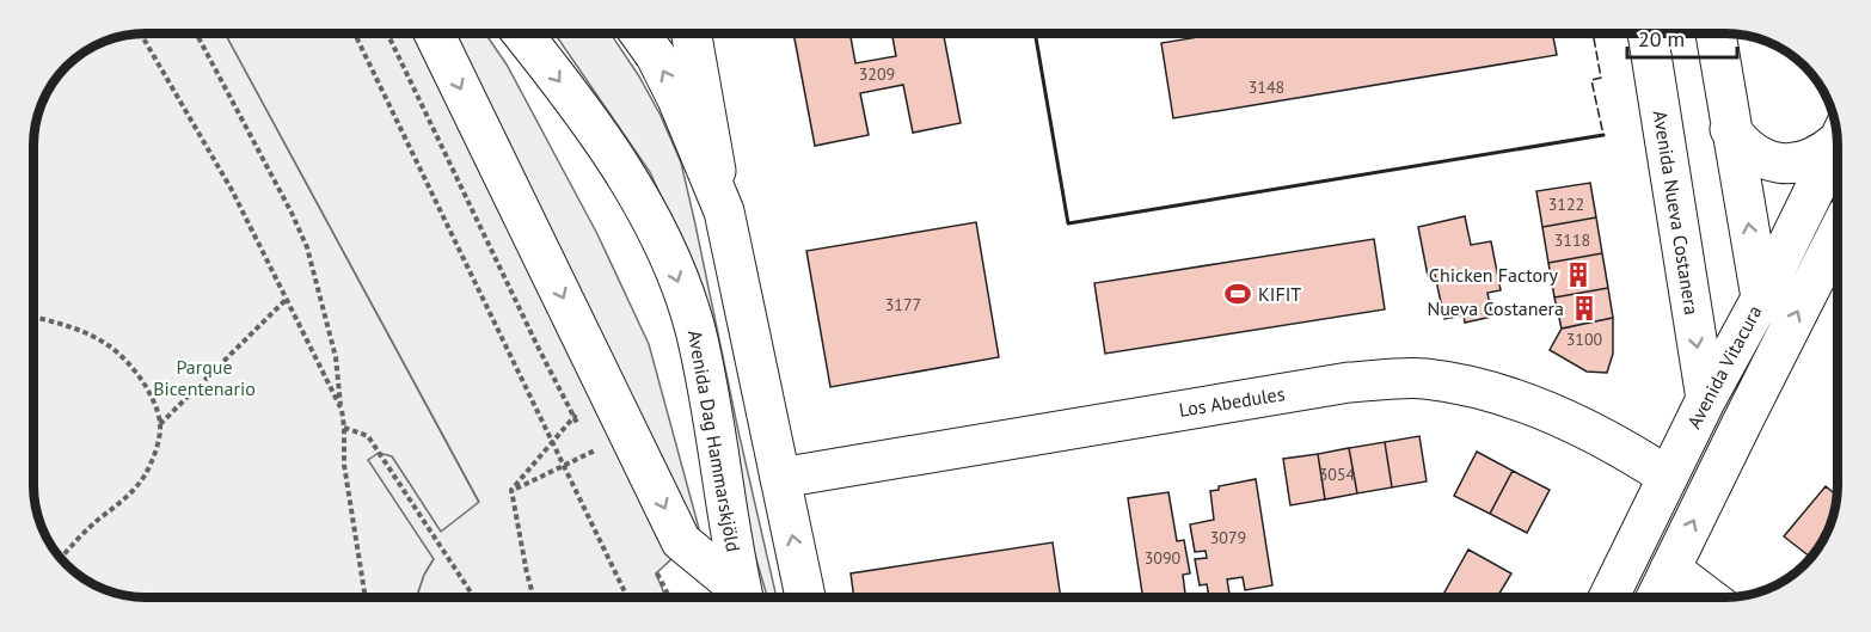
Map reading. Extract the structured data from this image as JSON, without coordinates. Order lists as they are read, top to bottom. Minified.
{"streets":{"main road":["Avenida Nueva Costanera","Avenida Vitacura","Los Abedules","Avenida Dag Hammarskjöld"]},"crossings":[["Avenida Nueva Costanera","Avenida Vitacura"],["Avenida Vitacura","Los Abedules"]],"parks":["Parque Bicentenario"],"places":{"building":["Chicken Factory","Nueva Costanera"],"sports":["KIFIT"]},"house_numbers":["3209","3148","3122","3118","3177","3100","3054","3079","3090"],"scale_bar":"20 m"}
